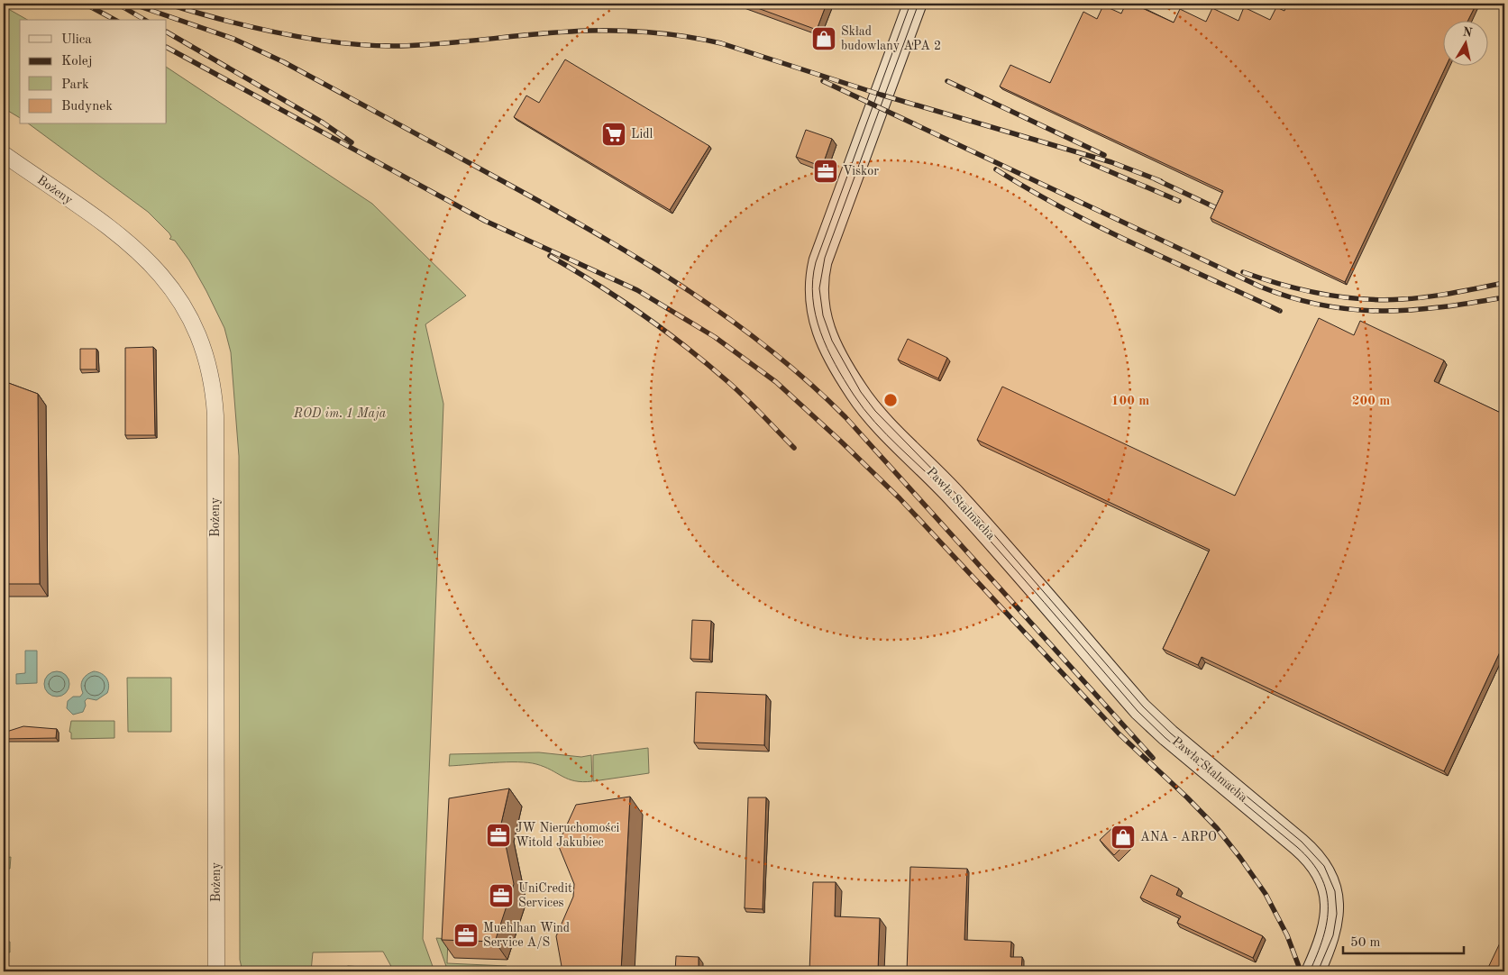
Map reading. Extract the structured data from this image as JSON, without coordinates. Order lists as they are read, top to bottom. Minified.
{"streets":{"street":["Bożeny","Pawła Stalmacha"]},"parks":["ROD im. 1 Maja"],"places":{"shop":["Skład budowlany APA 2","ANA - ARPO"],"supermarket":["Lidl"],"office":["Viskor","JW Nieruchomości Witold Jakubiec","UniCredit Services","Muehlhan Wind Service A/S"]},"legend":["Ulica","Kolej","Park","Budynek"],"scale_bar":"50 m","north":"top","rings":["100 m","200 m"]}
